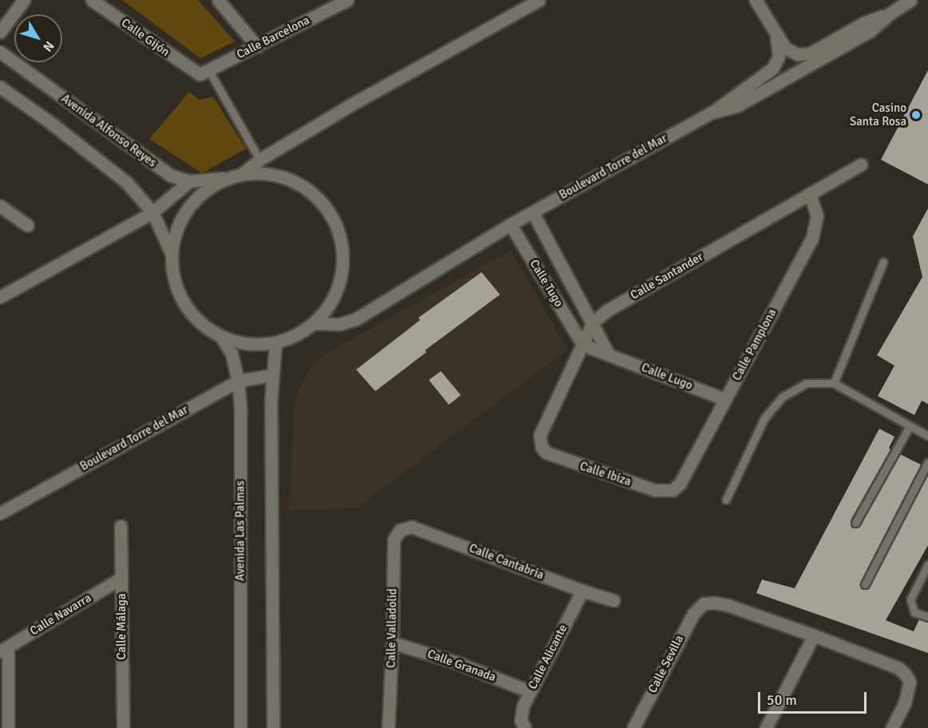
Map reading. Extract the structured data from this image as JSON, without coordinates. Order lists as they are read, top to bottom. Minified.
{"streets":{"street":["Calle Gijón","Calle Barcelona","Avenida Alfonso Reyes","Boulevard Torre del Mar","Calle Santander","Calle Tugo","Calle Pamplona","Calle Lugo","Calle Ibiza","Avenida Las Palmas","Calle Cantabria","Calle Navarra","Calle Málaga","Calle Valladolid","Calle Alicante","Calle Sevilla","Calle Granada"]},"crossings":[["Calle Gijón","Calle Barcelona"],["Avenida Alfonso Reyes","Boulevard Torre del Mar"],["Avenida Alfonso Reyes","Avenida Las Palmas"],["Boulevard Torre del Mar","Calle Tugo"],["Boulevard Torre del Mar","Avenida Las Palmas"],["Calle Santander","Calle Tugo"],["Calle Santander","Calle Pamplona"],["Calle Santander","Calle Lugo"],["Calle Santander","Calle Ibiza"],["Calle Tugo","Calle Lugo"],["Calle Pamplona","Calle Lugo"],["Calle Pamplona","Calle Ibiza"],["Calle Cantabria","Calle Valladolid"],["Calle Cantabria","Calle Alicante"],["Calle Navarra","Calle Málaga"],["Calle Valladolid","Calle Granada"],["Calle Alicante","Calle Granada"]],"places":["Casino Santa Rosa"],"scale_bar":"50 m","north":"bottom right"}
